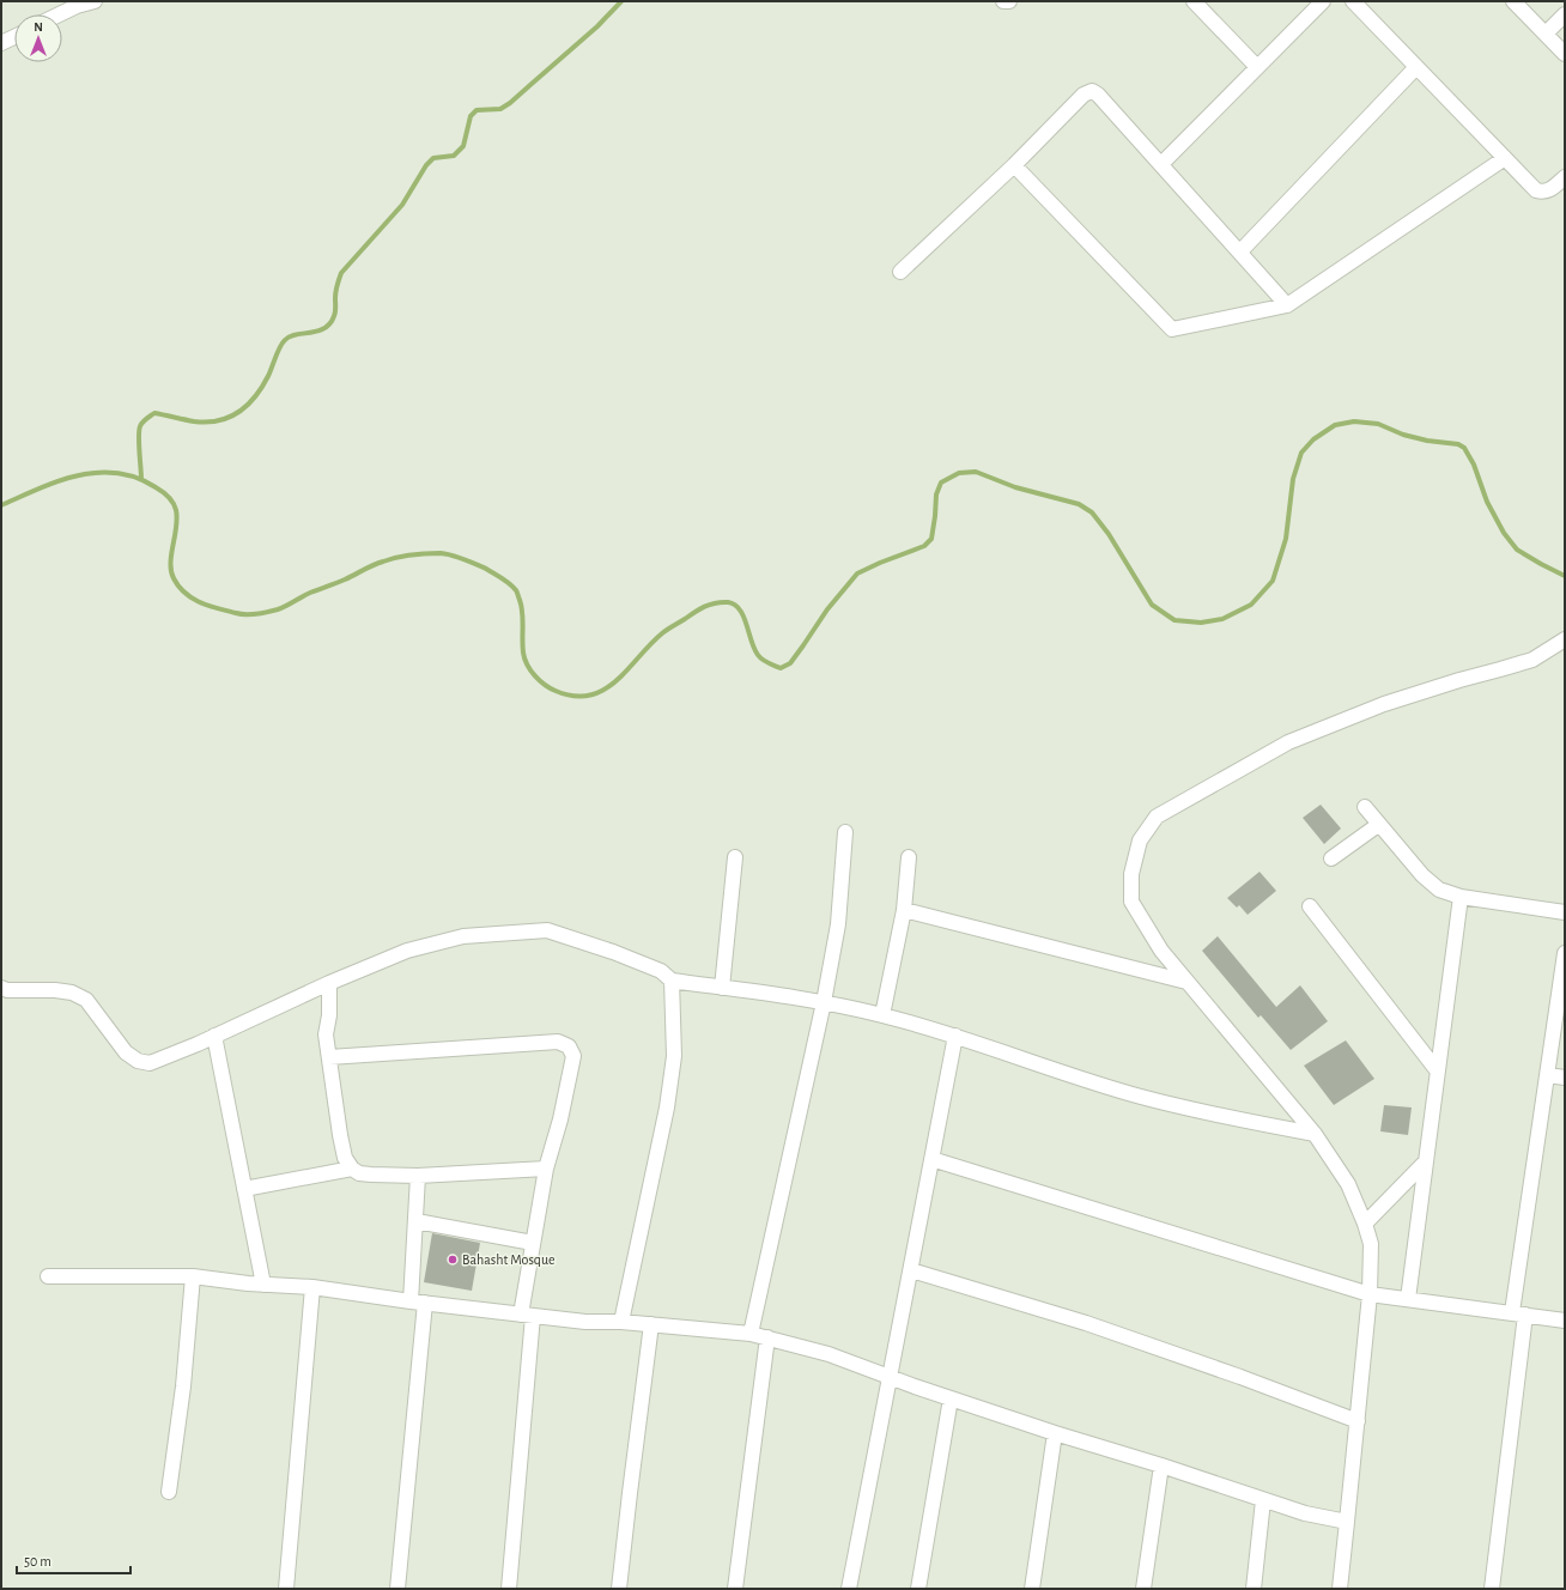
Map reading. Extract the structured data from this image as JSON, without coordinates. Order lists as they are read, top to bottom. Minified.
{"places":["Bahasht Mosque"],"scale_bar":"50 m","north":"top"}
